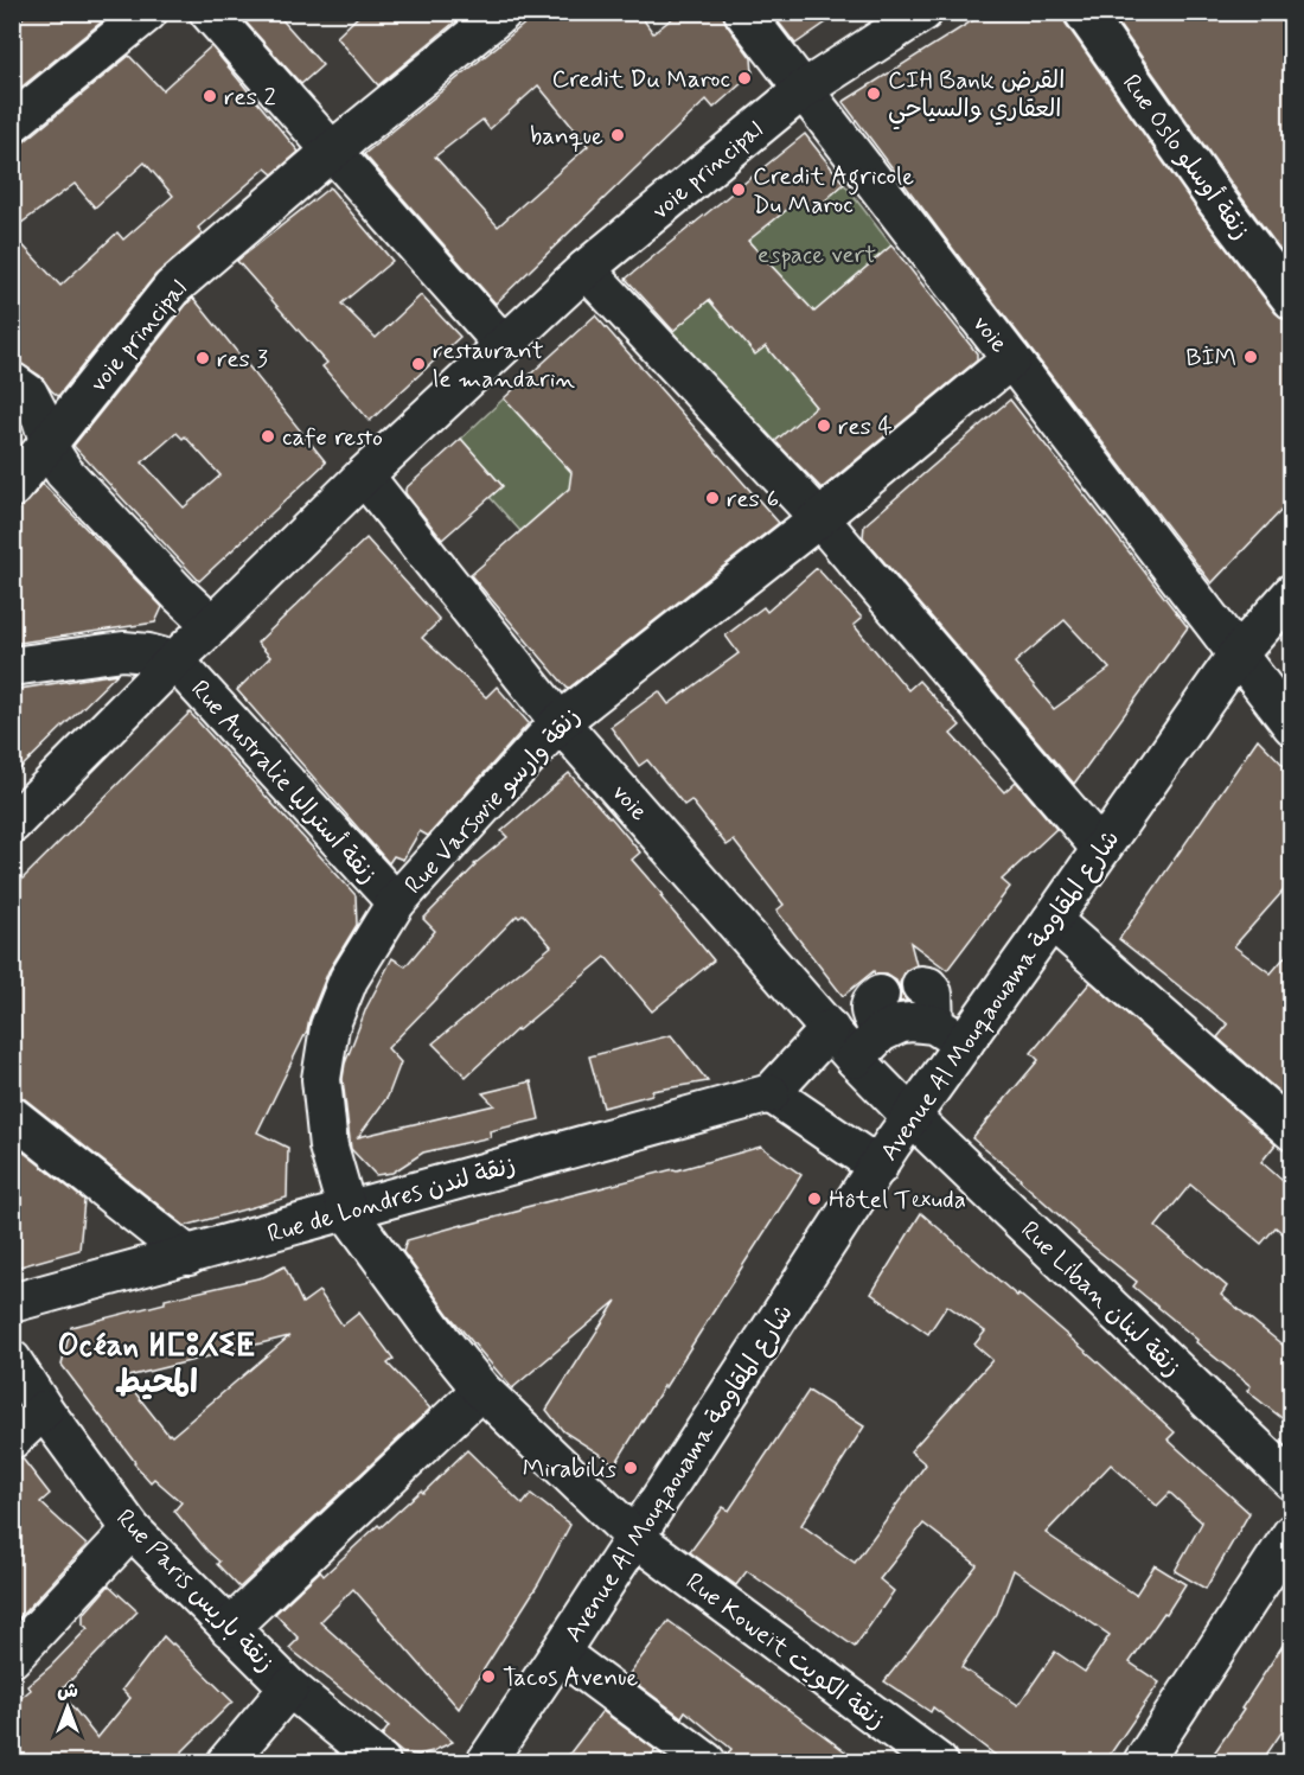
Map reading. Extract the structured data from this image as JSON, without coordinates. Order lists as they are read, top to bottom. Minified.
{"streets":{"street":["Rue Oslo زنقة أوسلو","voie principal","voie","Rue Australie زنقة أستراليا","Rue Varsovie زنقة وارسو","Avenue Al Mouqaouama شارع المقاومة","Rue de Londres زنقة لندن","Rue Liban زنقة لبنان","Rue Paris زنقة باريس","Rue Koweït زنقة الكويت"]},"crossings":[["voie principal","voie"],["voie principal","Rue Australie زنقة أستراليا"],["voie","Rue Varsovie زنقة وارسو"],["voie","Avenue Al Mouqaouama شارع المقاومة"],["voie","Rue Liban زنقة لبنان"],["Rue Australie زنقة أستراليا","Rue Varsovie زنقة وارسو"],["Rue Varsovie زنقة وارسو","Rue de Londres زنقة لندن"],["Rue Varsovie زنقة وارسو","Rue Koweït زنقة الكويت"],["Avenue Al Mouqaouama شارع المقاومة","Rue Liban زنقة لبنان"],["Avenue Al Mouqaouama شارع المقاومة","Rue Koweït زنقة الكويت"],["Rue de Londres زنقة لندن","Rue Koweït زنقة الكويت"]],"districts":["Océan ⵍⵎⵓⵃⵉⵟ المحيط"],"parks":["espace vert"],"places":["Credit Du Maroc","CIH Bank القرض العقاري والسياحي","res 2","banque","Credit Agricole Du Maroc","BİM","res 3","restaurant le mandarin","res 4","cafe resto","res 6","Hôtel Texuda","Mirabilis","Tacos Avenue"],"north":"top"}
